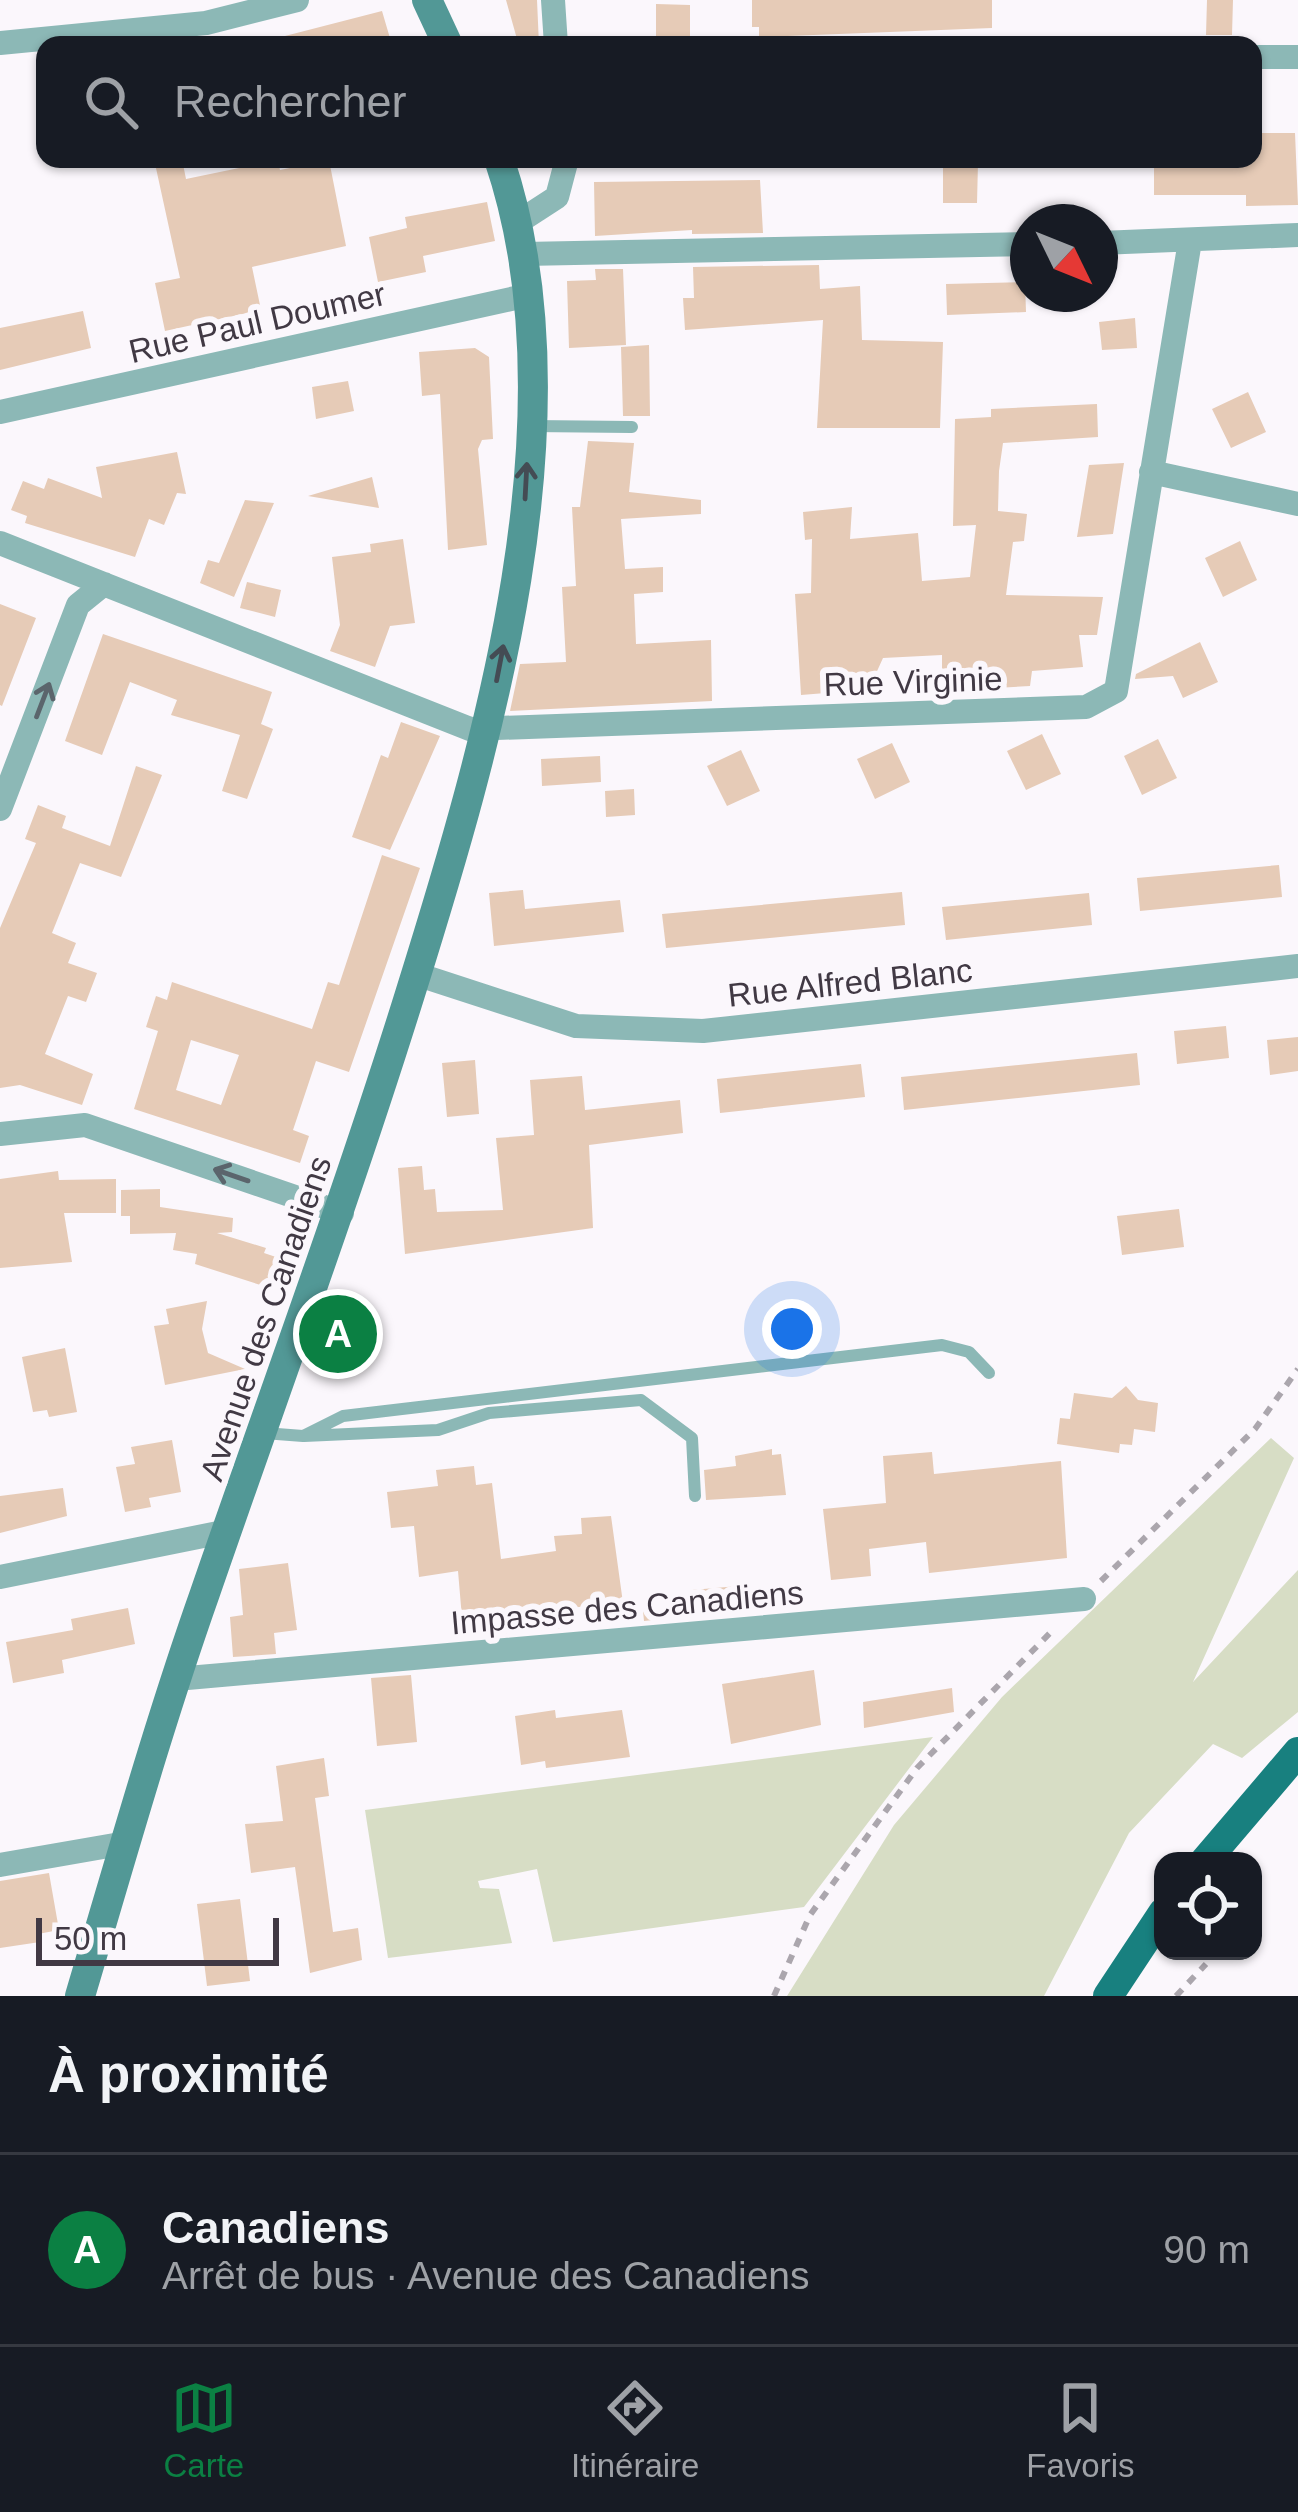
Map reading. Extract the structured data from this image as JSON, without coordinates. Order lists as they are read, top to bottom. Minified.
{"streets":{"street":["Rue Paul Doumer","Rue Virginie","Rue Alfred Blanc","Avenue des Canadiens","Impasse des Canadiens"]},"crossings":[["Rue Paul Doumer","Avenue des Canadiens"],["Rue Virginie","Avenue des Canadiens"],["Rue Alfred Blanc","Avenue des Canadiens"],["Avenue des Canadiens","Impasse des Canadiens"]],"scale_bar":"50 m","north":"bottom right","page":{"search":"Rechercher","pins":"A","scale":"50 m","heading":"À proximité","list":[{"mark":"A","name":"Canadiens","note":"Arrêt de bus · Avenue des Canadiens","value":"90 m"}],"nav":["Carte","Itinéraire","Favoris"]}}
